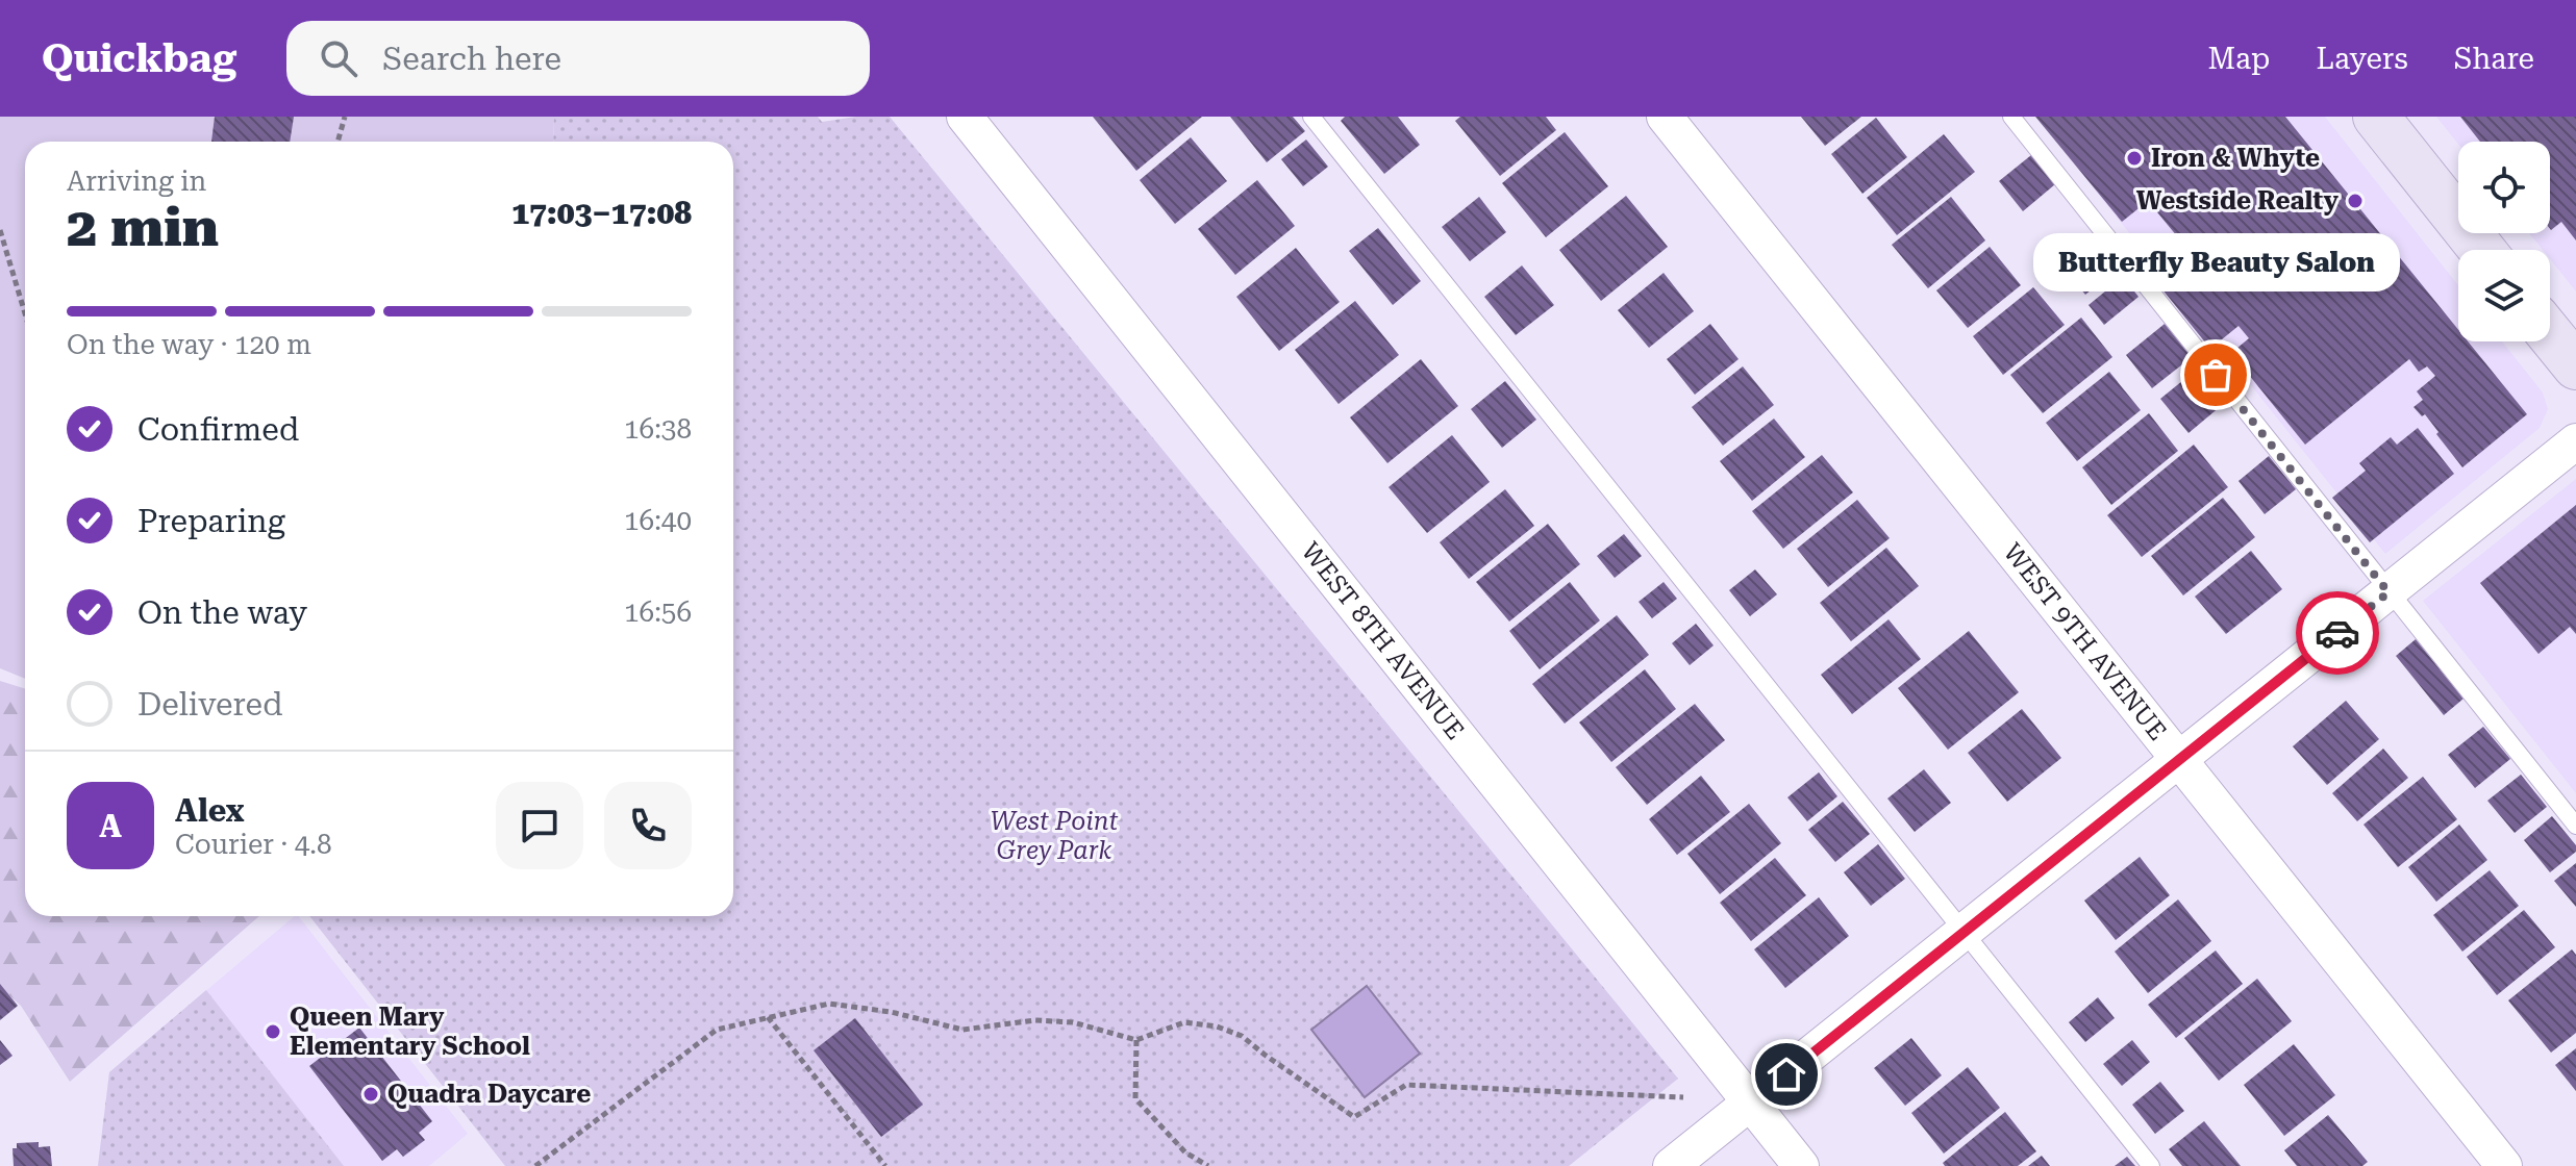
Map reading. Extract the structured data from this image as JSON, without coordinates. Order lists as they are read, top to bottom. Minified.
{"streets":{"street":["WEST 8TH AVENUE","WEST 9TH AVENUE"]},"parks":["West Point Grey Park"],"places":["Iron & Whyte","Westside Realty","Butterfly Beauty Salon","Queen Mary Elementary School","Quadra Daycare"],"page":{"header":"Quickbag","search":"Search here","nav":["Map","Layers","Share"],"heading":["2 min","Arriving in","17:03–17:08"],"panel":["Alex","Courier · 4.8"],"bubble":"Butterfly Beauty Salon","bar":"On the way · 120 m","list":[["Confirmed","16:38"],["Preparing","16:40"],["On the way","16:56"],"Delivered"],"round":"A"}}
